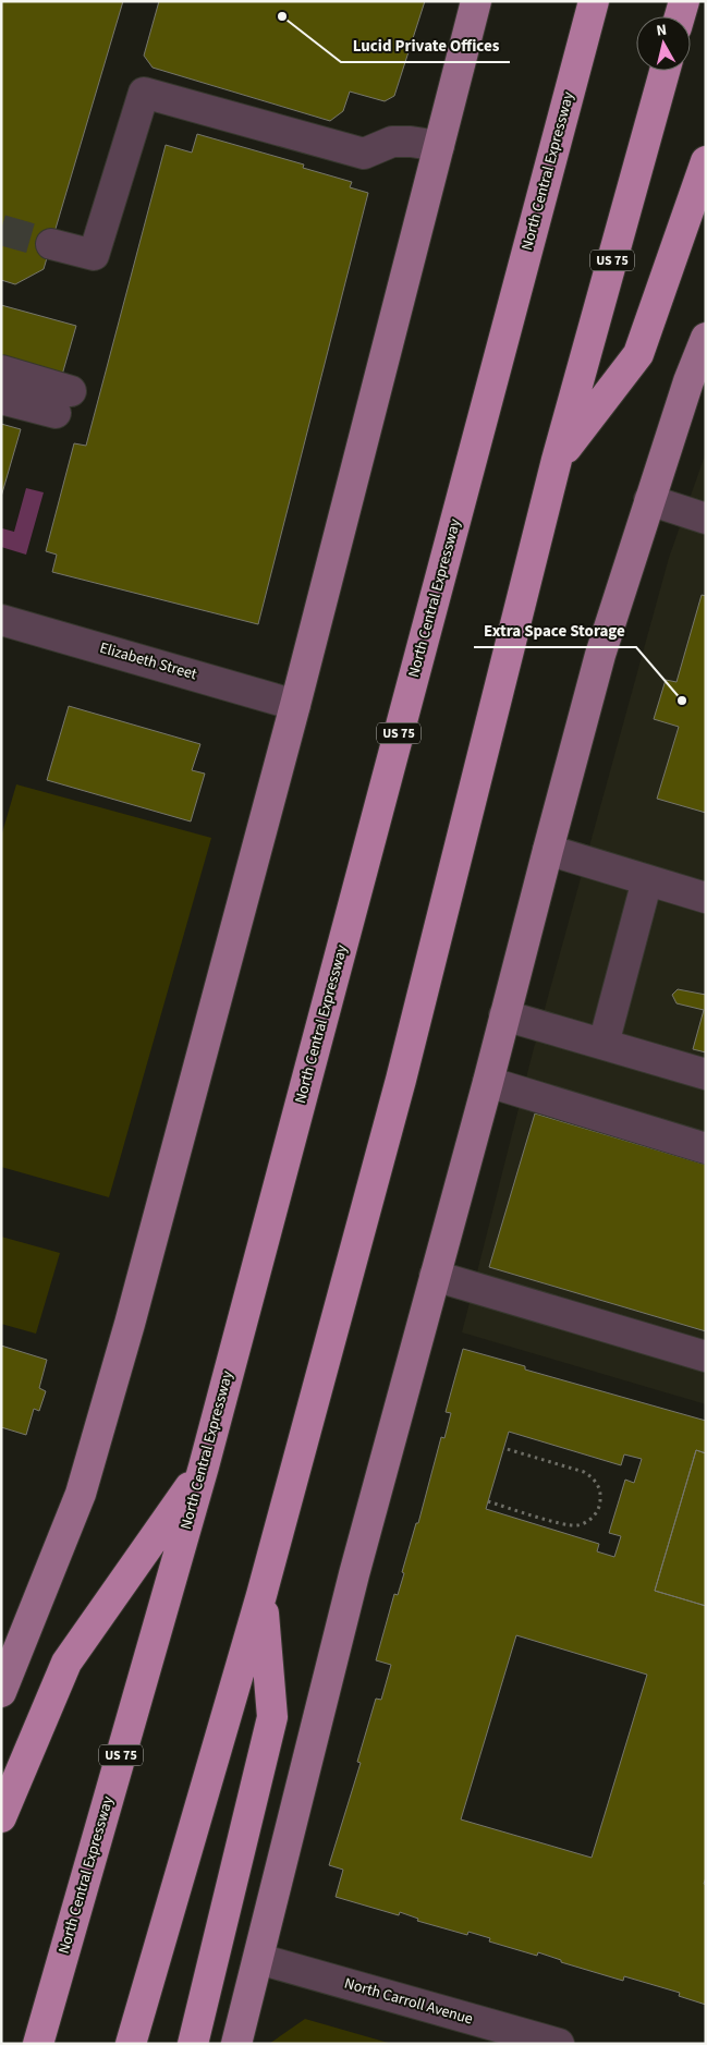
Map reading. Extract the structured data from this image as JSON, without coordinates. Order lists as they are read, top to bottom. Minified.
{"streets":{"highway":["North Central Expressway","US 75"],"street":["Elizabeth Street","North Carroll Avenue"]},"places":["Lucid Private Offices","Extra Space Storage"],"north":"top"}
